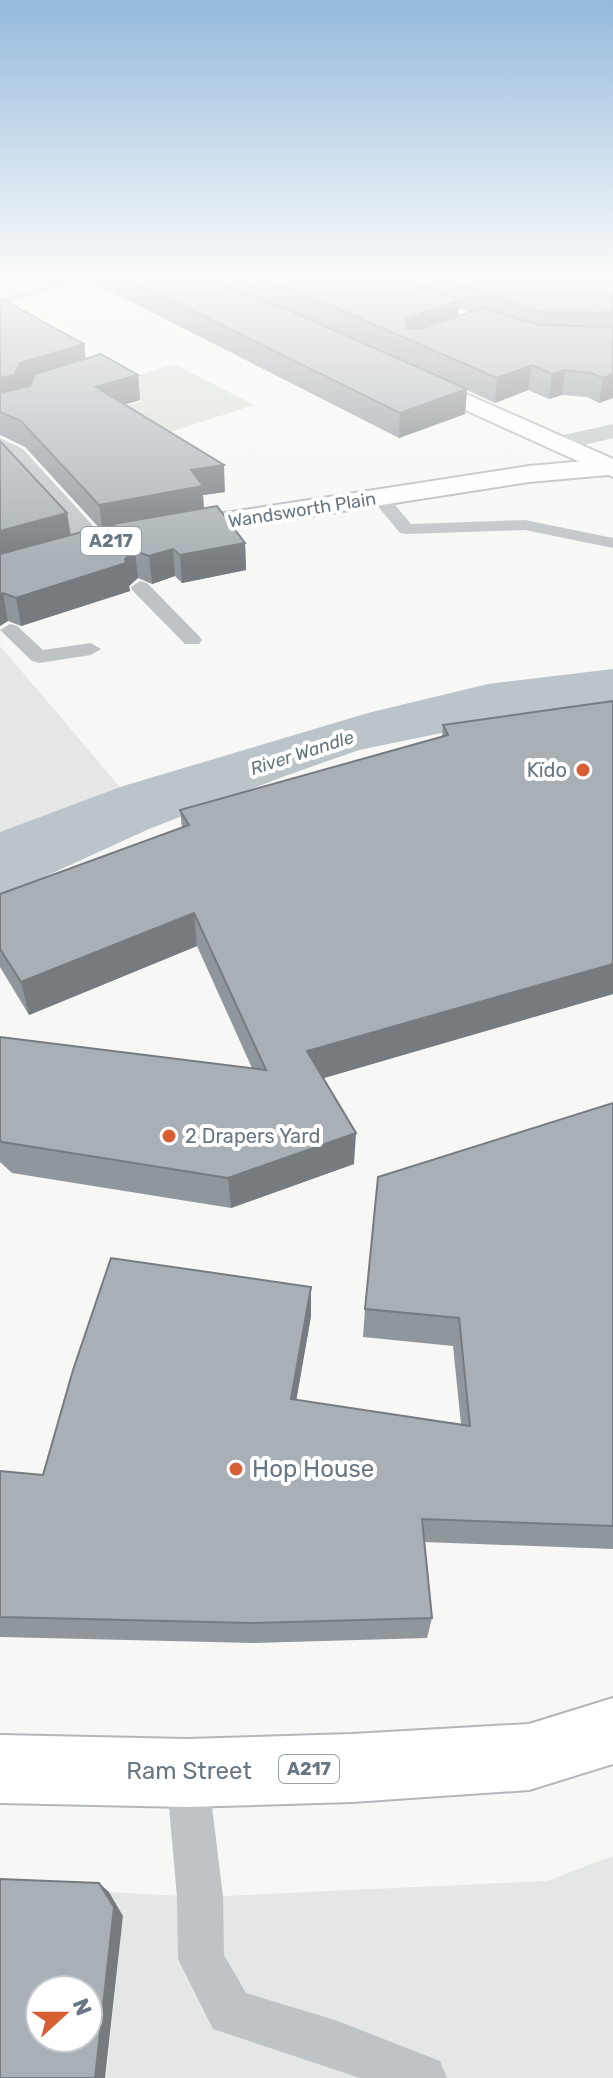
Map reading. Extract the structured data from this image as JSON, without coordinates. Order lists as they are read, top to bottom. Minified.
{"streets":{"main road":["Wandsworth Plain","A217","Ram Street"]},"water":["River Wandle"],"places":["Kïdo","2 Drapers Yard","Hop House"],"north":"right"}
